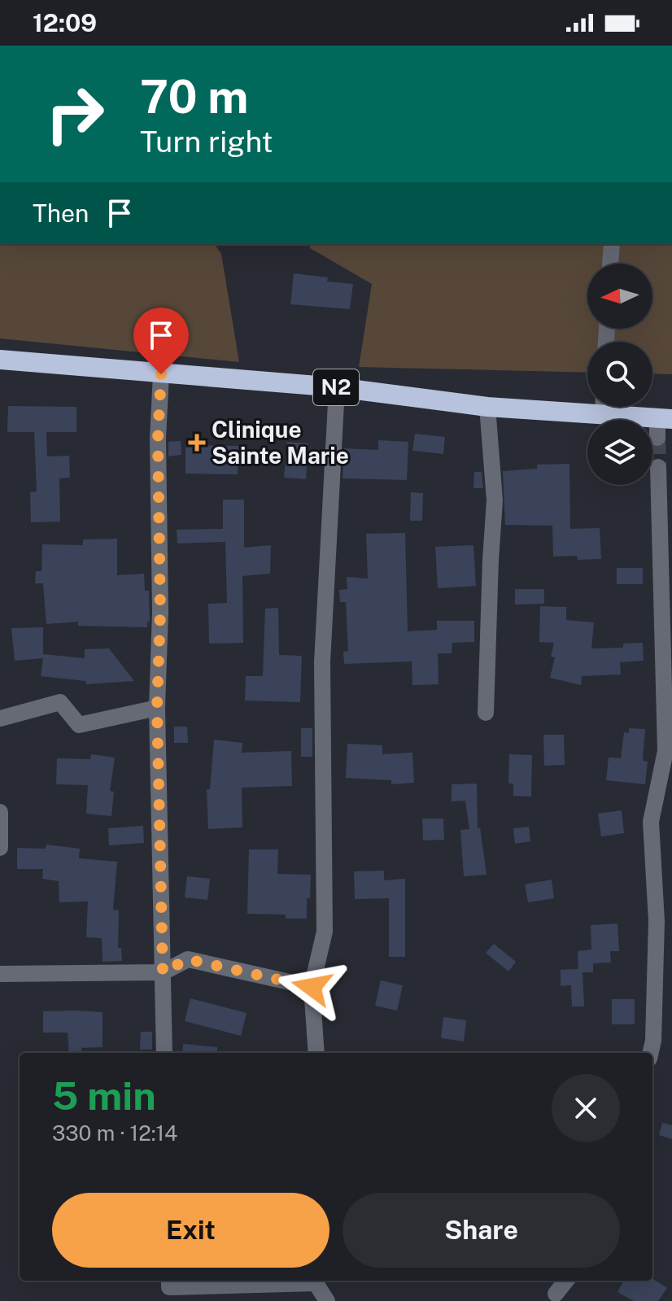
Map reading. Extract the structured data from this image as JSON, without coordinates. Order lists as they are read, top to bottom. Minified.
{"streets":{"highway":["N2"]},"places":{"health":["Clinique Sainte Marie"]},"north":"left","page":{"status":"12:09","turn":["70 m","Turn right"],"then":"Then","heading":["5 min","330 m · 12:14"],"buttons":["Exit","Share"]}}
